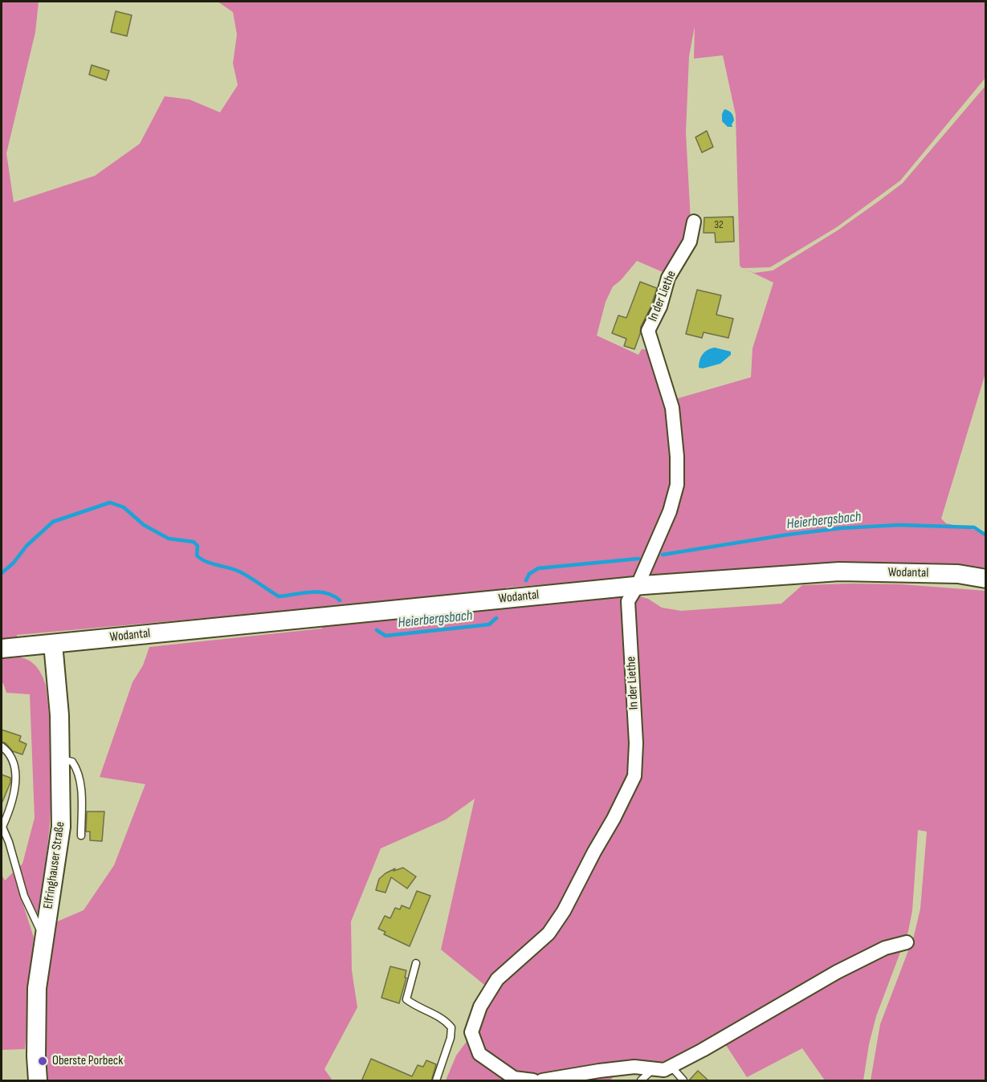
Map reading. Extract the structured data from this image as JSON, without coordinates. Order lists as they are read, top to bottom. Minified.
{"streets":{"main road":["Wodantal","Elfringhauser Straße"],"street":["In der Liethe"]},"crossings":[["In der Liethe","Wodantal"],["Wodantal","Elfringhauser Straße"]],"water":["Heierbergsbach"],"places":["Oberste Porbeck"],"house_numbers":["32"]}
